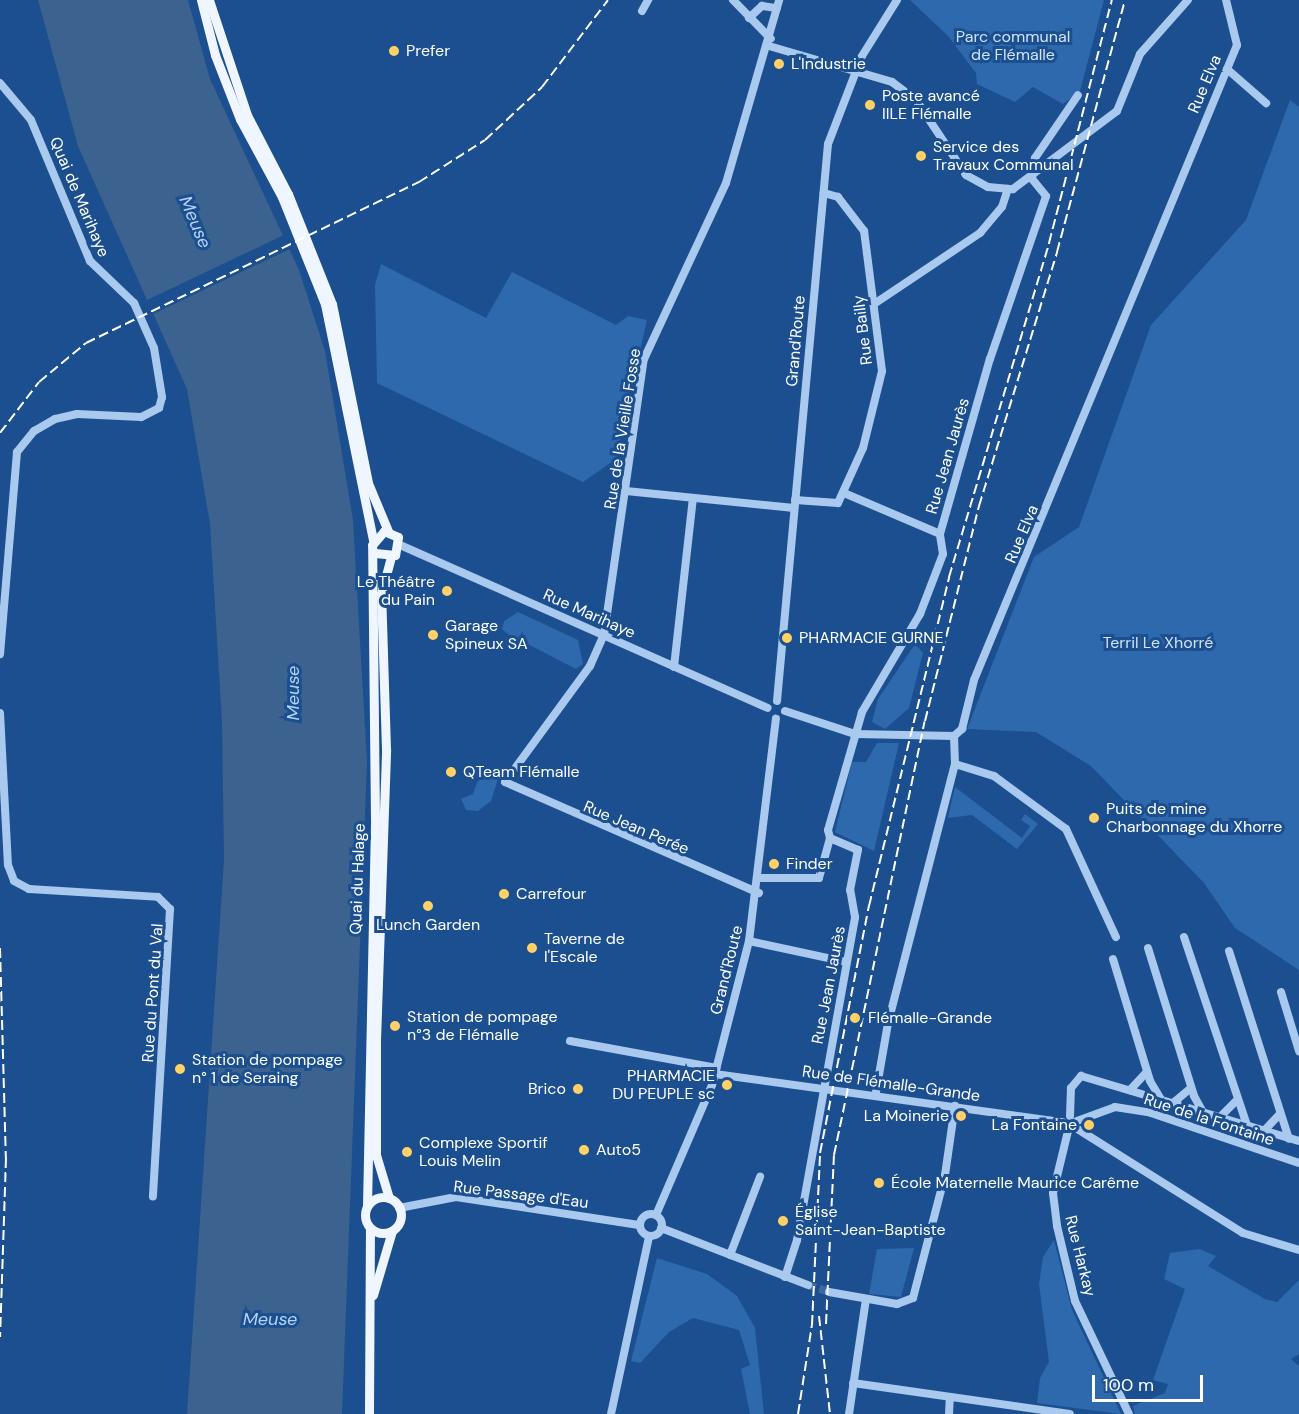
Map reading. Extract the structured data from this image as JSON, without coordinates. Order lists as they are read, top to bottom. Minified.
{"streets":{"main road":["Quai du Halage"],"street":["Rue Elva","Quai de Marihaye","Rue Bailly","Grand'Route","Rue de la Vieille Fosse","Rue Jean Jaurès","Rue Marihaye","Rue Jean Perée","Rue du Pont du Val","Rue de Flémalle-Grande","Rue de la Fontaine","Rue Passage d'Eau","Rue Harkay"]},"crossings":[["Rue Elva","Rue de Flémalle-Grande"],["Rue Bailly","Grand'Route"],["Grand'Route","Rue Jean Jaurès"],["Grand'Route","Rue Jean Perée"],["Grand'Route","Rue de Flémalle-Grande"],["Rue de la Vieille Fosse","Rue Marihaye"],["Rue de la Vieille Fosse","Rue Jean Perée"],["Rue Jean Jaurès","Rue de Flémalle-Grande"],["Quai du Halage","Rue Passage d'Eau"],["Rue de Flémalle-Grande","Rue de la Fontaine"],["Rue de Flémalle-Grande","Rue Harkay"],["Rue de la Fontaine","Rue Harkay"]],"water":["Meuse"],"parks":["Parc communal de Flémalle","Terril Le Xhorré"],"places":["Prefer","L'Industrie","Poste avancé IILE Flémalle","Service des Travaux Communal","Le Théâtre du Pain","Garage Spineux SA","PHARMACIE GURNE","QTeam Flémalle","Puits de mine Charbonnage du Xhorre","Finder","Carrefour","Lunch Garden","Taverne de l'Escale","Flémalle-Grande","Station de pompage n°3 de Flémalle","Station de pompage n° 1 de Seraing","PHARMACIE DU PEUPLE sc","Brico","La Moinerie","La Fontaine","Auto5","Complexe Sportif Louis Melin","École Maternelle Maurice Carême","Église Saint-Jean-Baptiste"],"scale_bar":"100 m"}
